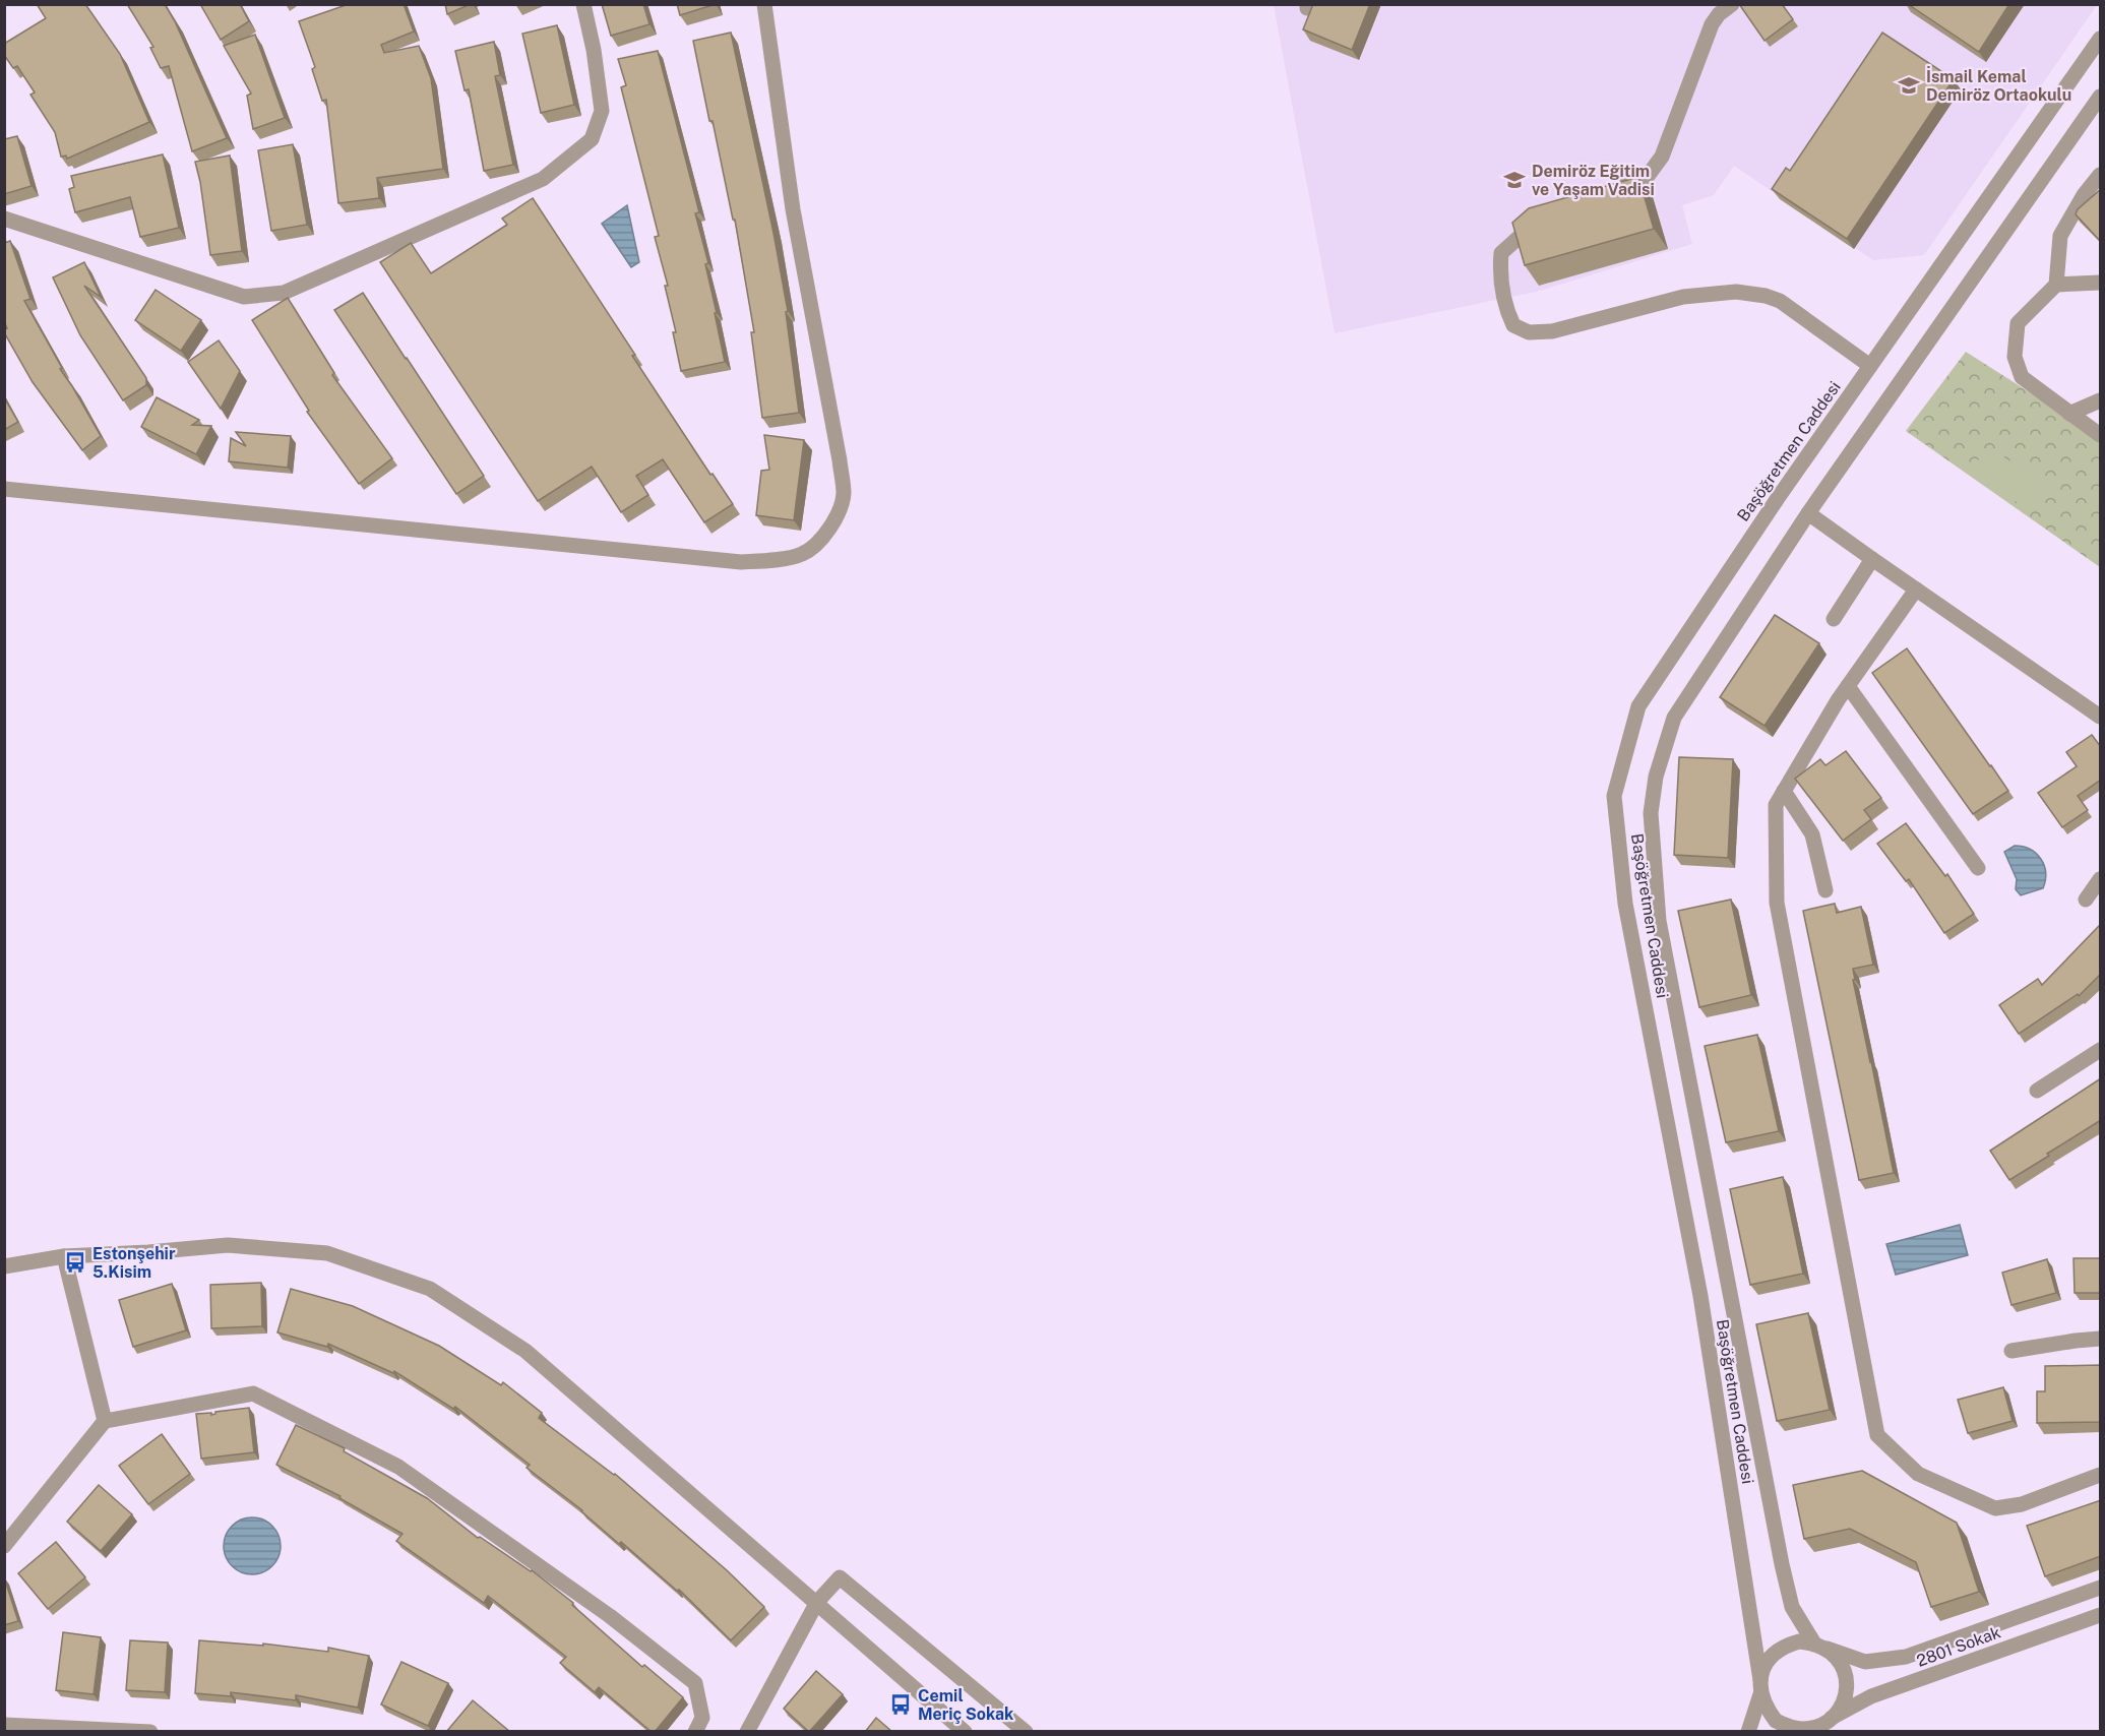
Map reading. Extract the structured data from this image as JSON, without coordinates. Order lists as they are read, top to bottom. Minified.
{"streets":{"street":["Başöğretmen Caddesi","2801 Sokak"]},"crossings":[["Başöğretmen Caddesi","2801 Sokak"]],"places":{"school or university":["İsmail Kemal Demiröz Ortaokulu","Demiröz Eğitim ve Yaşam Vadisi"],"bus stop":["Estonşehir 5.Kisim","Cemil Meriç Sokak"]}}
